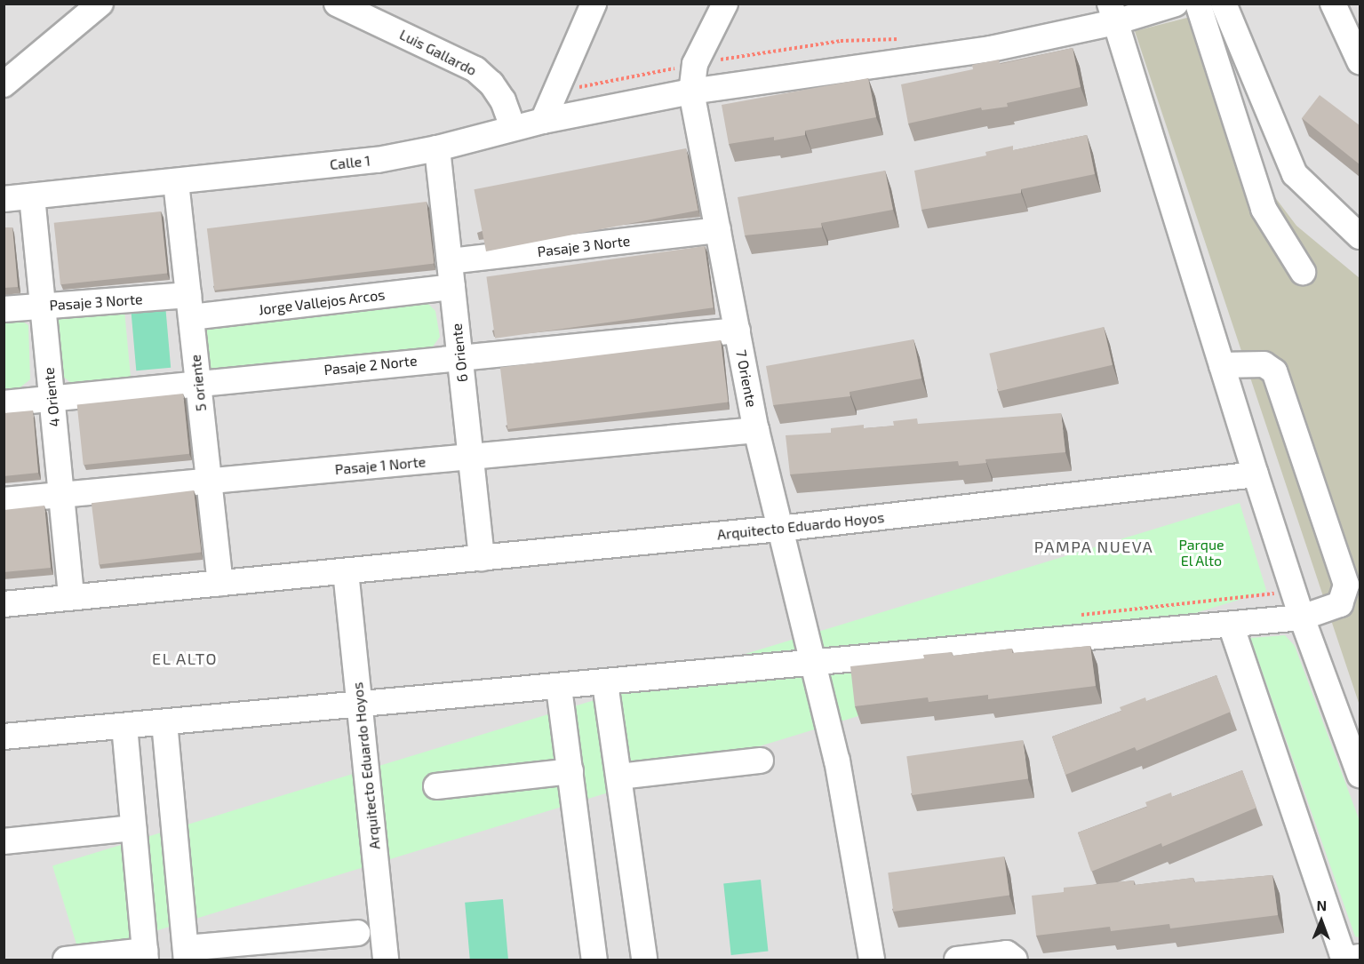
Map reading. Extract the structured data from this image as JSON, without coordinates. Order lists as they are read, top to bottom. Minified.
{"streets":{"street":["Luis Gallardo","Calle 1","Pasaje 3 Norte","Jorge Vallejos Arcos","6 Oriente","Pasaje 2 Norte","7 Oriente","5 oriente","4 Oriente","Pasaje 1 Norte","Arquitecto Eduardo Hoyos"]},"crossings":[["Luis Gallardo","Calle 1"],["Calle 1","6 Oriente"],["Calle 1","7 Oriente"],["Calle 1","5 oriente"],["Calle 1","4 Oriente"],["Pasaje 3 Norte","Jorge Vallejos Arcos"],["Pasaje 3 Norte","6 Oriente"],["Pasaje 3 Norte","7 Oriente"],["Pasaje 3 Norte","5 oriente"],["Pasaje 3 Norte","4 Oriente"],["Jorge Vallejos Arcos","6 Oriente"],["Jorge Vallejos Arcos","5 oriente"],["6 Oriente","Pasaje 2 Norte"],["6 Oriente","Pasaje 1 Norte"],["6 Oriente","Arquitecto Eduardo Hoyos"],["Pasaje 2 Norte","7 Oriente"],["Pasaje 2 Norte","5 oriente"],["Pasaje 2 Norte","4 Oriente"],["7 Oriente","Pasaje 1 Norte"],["7 Oriente","Arquitecto Eduardo Hoyos"],["5 oriente","Pasaje 1 Norte"],["5 oriente","Arquitecto Eduardo Hoyos"],["4 Oriente","Pasaje 1 Norte"],["4 Oriente","Arquitecto Eduardo Hoyos"]],"districts":["PAMPA NUEVA","EL ALTO"],"parks":["Parque El Alto"],"north":"top"}
